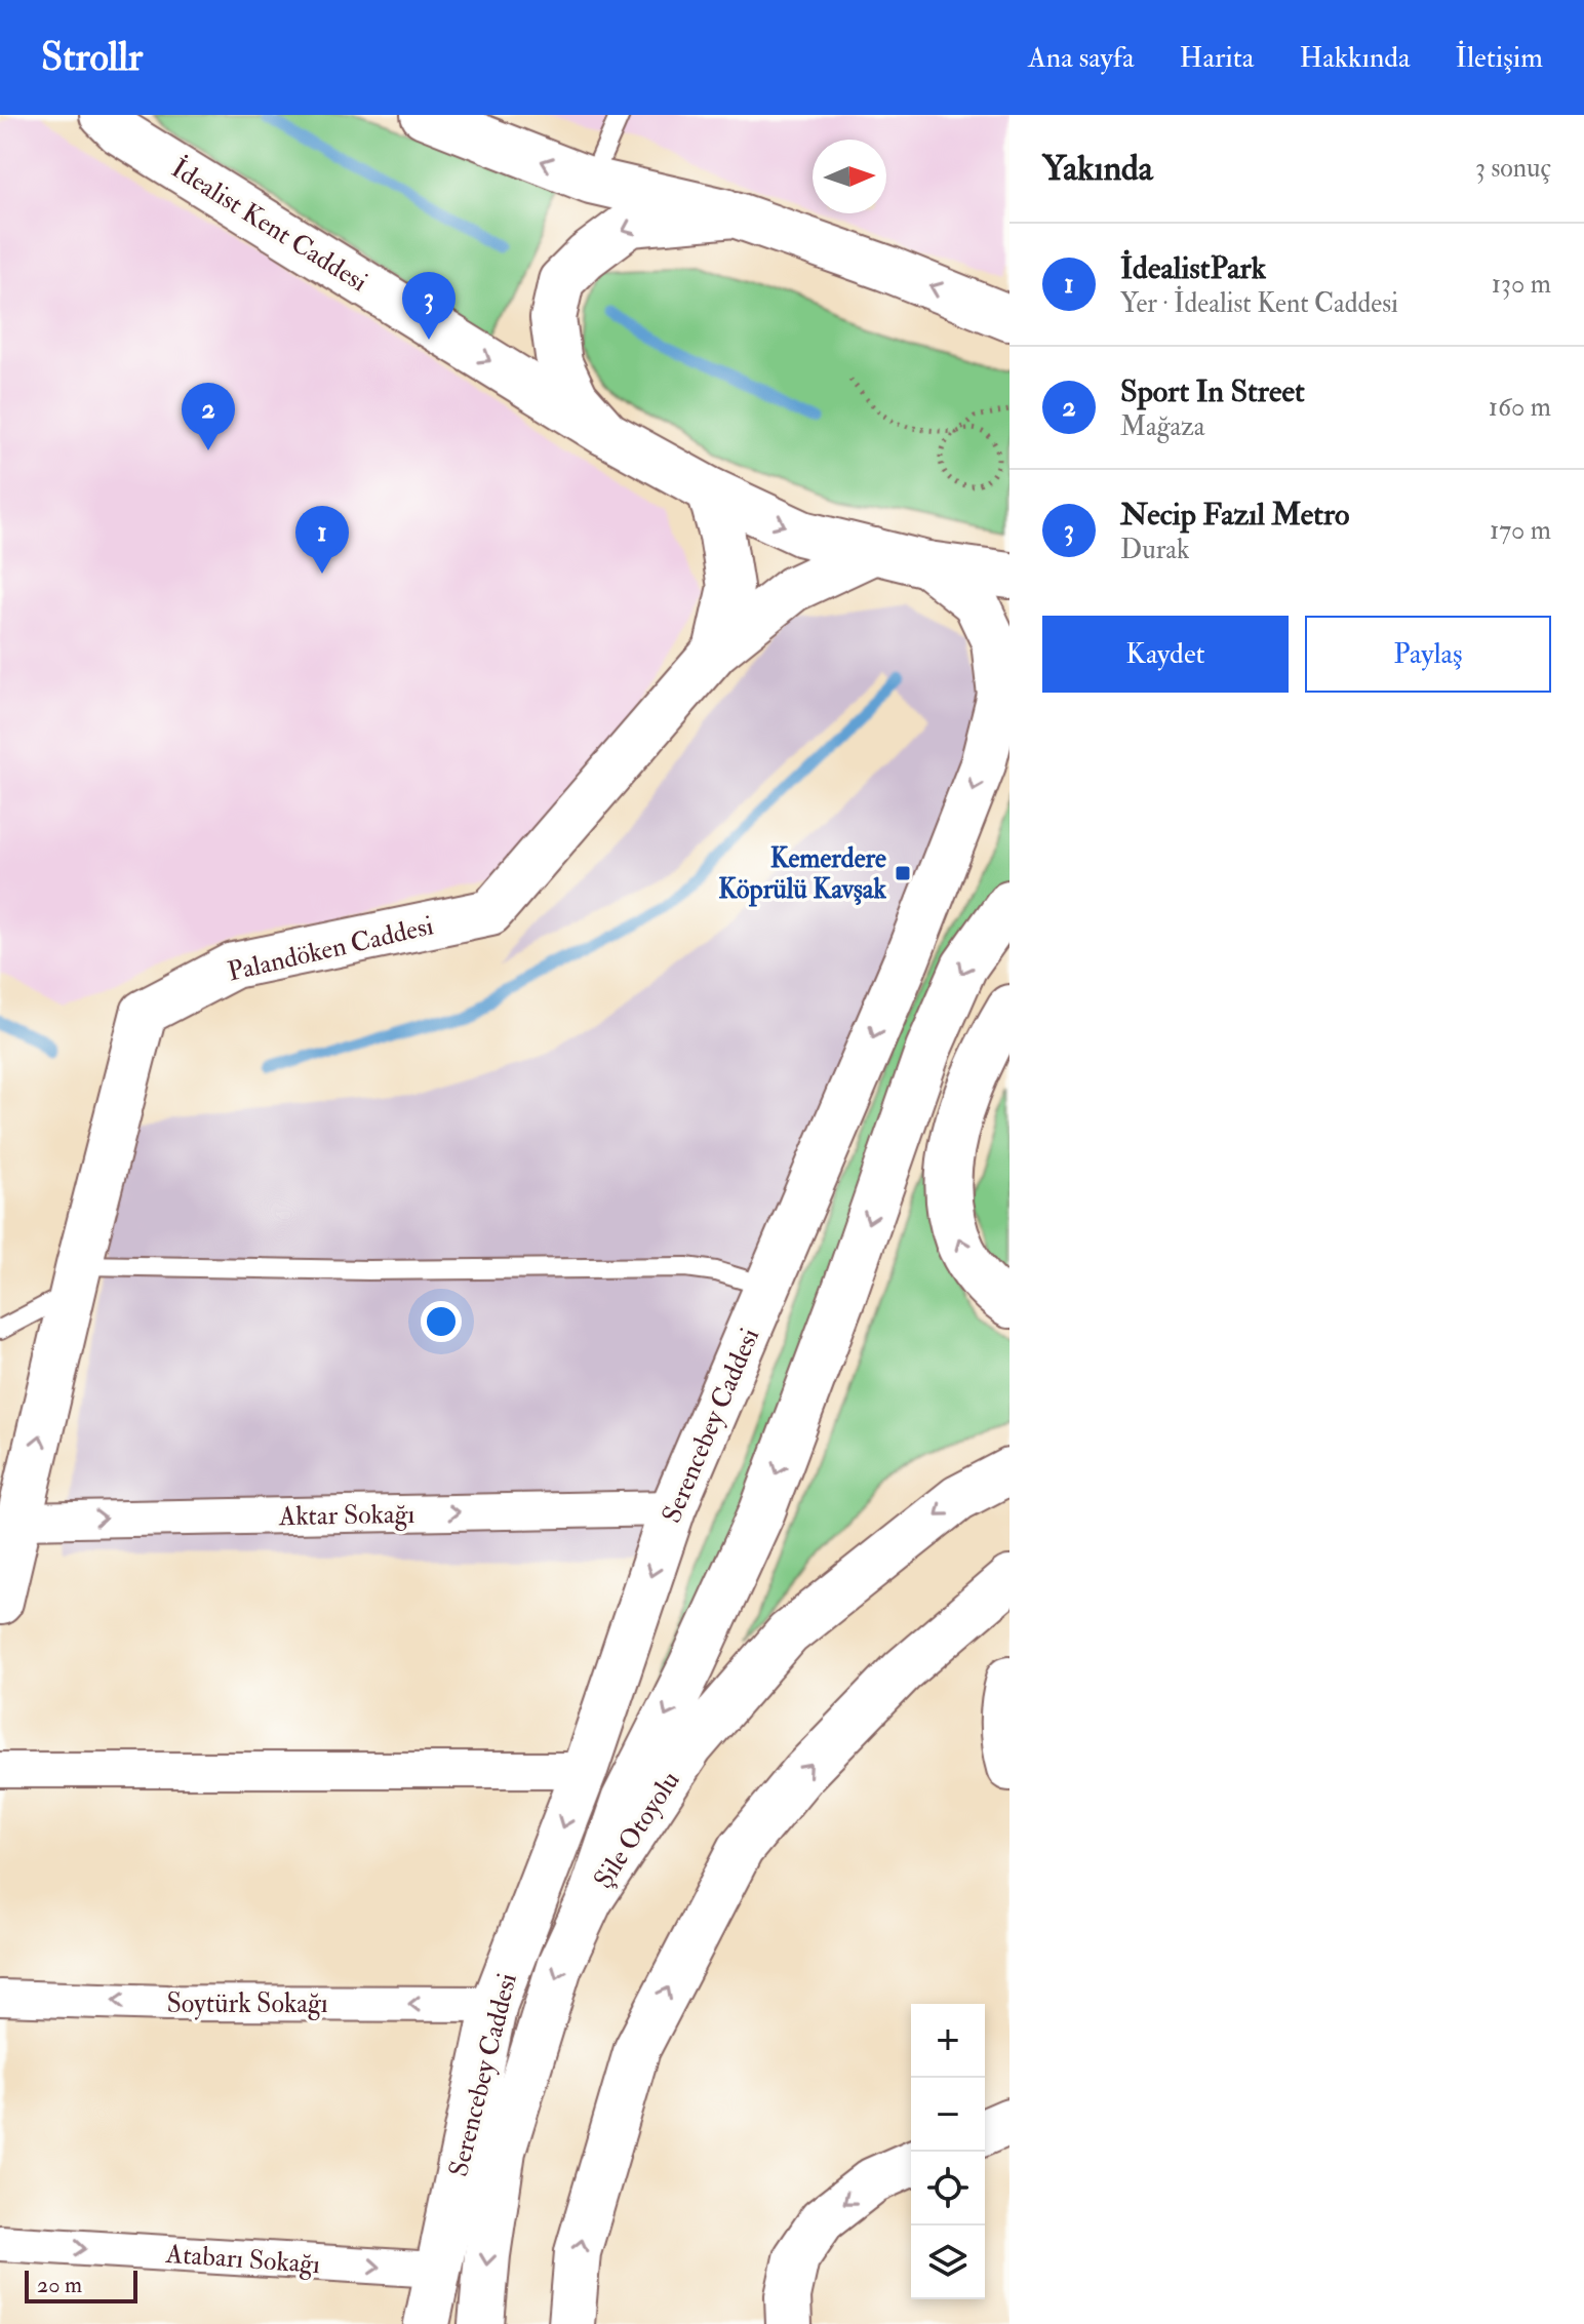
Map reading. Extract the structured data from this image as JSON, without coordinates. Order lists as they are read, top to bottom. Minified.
{"streets":{"main road":["İdealist Kent Caddesi","Palandöken Caddesi","Serencebey Caddesi","Şile Otoyolu"],"street":["Aktar Sokağı","Soytürk Sokağı","Atabarı Sokağı"]},"crossings":[["İdealist Kent Caddesi","Palandöken Caddesi"],["İdealist Kent Caddesi","Serencebey Caddesi"],["Palandöken Caddesi","Aktar Sokağı"],["Serencebey Caddesi","Aktar Sokağı"],["Serencebey Caddesi","Soytürk Sokağı"],["Serencebey Caddesi","Atabarı Sokağı"]],"one_way":["Atabarı Sokağı"],"places":{"transit":["Kemerdere Köprülü Kavşak"]},"scale_bar":"20 m","north":"right","page":{"header":"Strollr","nav":["Ana sayfa","Harita","Hakkında","İletişim"],"heading":["Yakında","3 sonuç"],"list":[{"mark":"1","name":"İdealistPark","note":"Yer · İdealist Kent Caddesi","value":"130 m"},{"mark":"2","name":"Sport In Street","note":"Mağaza","value":"160 m"},{"mark":"3","name":"Necip Fazıl Metro","note":"Durak","value":"170 m"}],"pins":["3","2","1"],"buttons":["Kaydet","Paylaş"],"map_buttons":["+","−"],"scale":"20 m"}}
